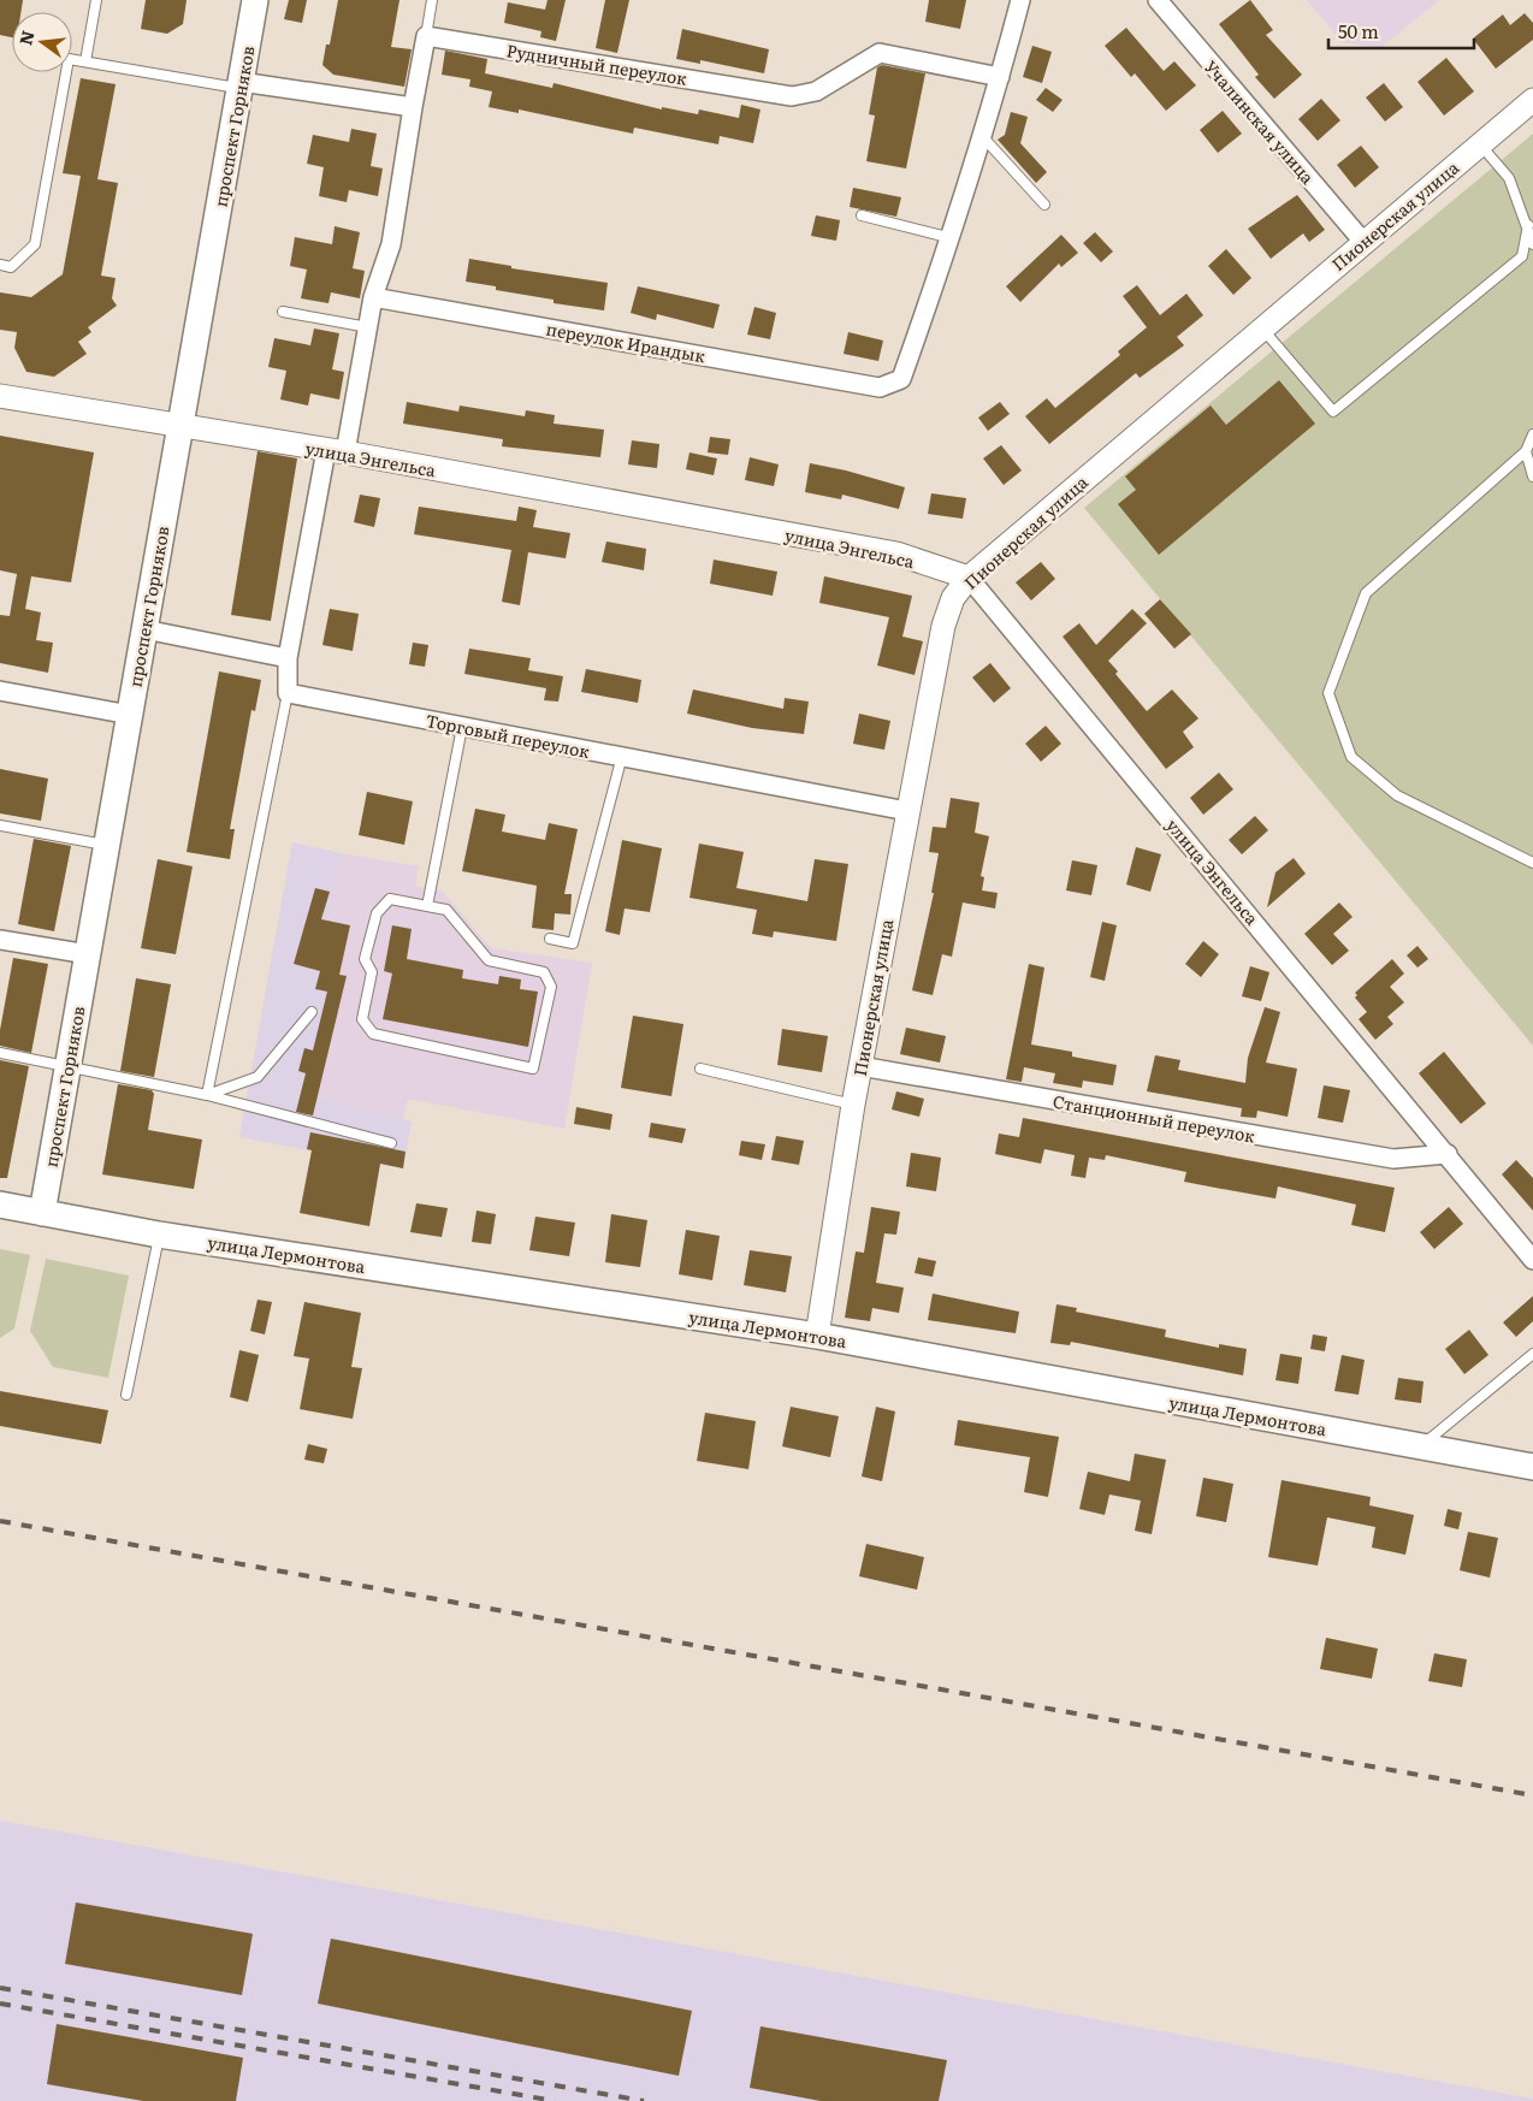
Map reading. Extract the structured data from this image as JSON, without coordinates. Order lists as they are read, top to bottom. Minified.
{"streets":{"main road":["проспект Горняков","улица Лермонтова"],"street":["Рудничный переулок","Учалинская улица","Пионерская улица","переулок Ирандык","улица Энгельса","Торговый переулок","Станционный переулок"]},"crossings":[["Учалинская улица","Пионерская улица"],["проспект Горняков","улица Энгельса"],["проспект Горняков","улица Лермонтова"],["Пионерская улица","улица Энгельса"],["Пионерская улица","Торговый переулок"],["Пионерская улица","Станционный переулок"],["Пионерская улица","улица Лермонтова"],["улица Энгельса","Станционный переулок"]],"scale_bar":"50 m","north":"left"}
